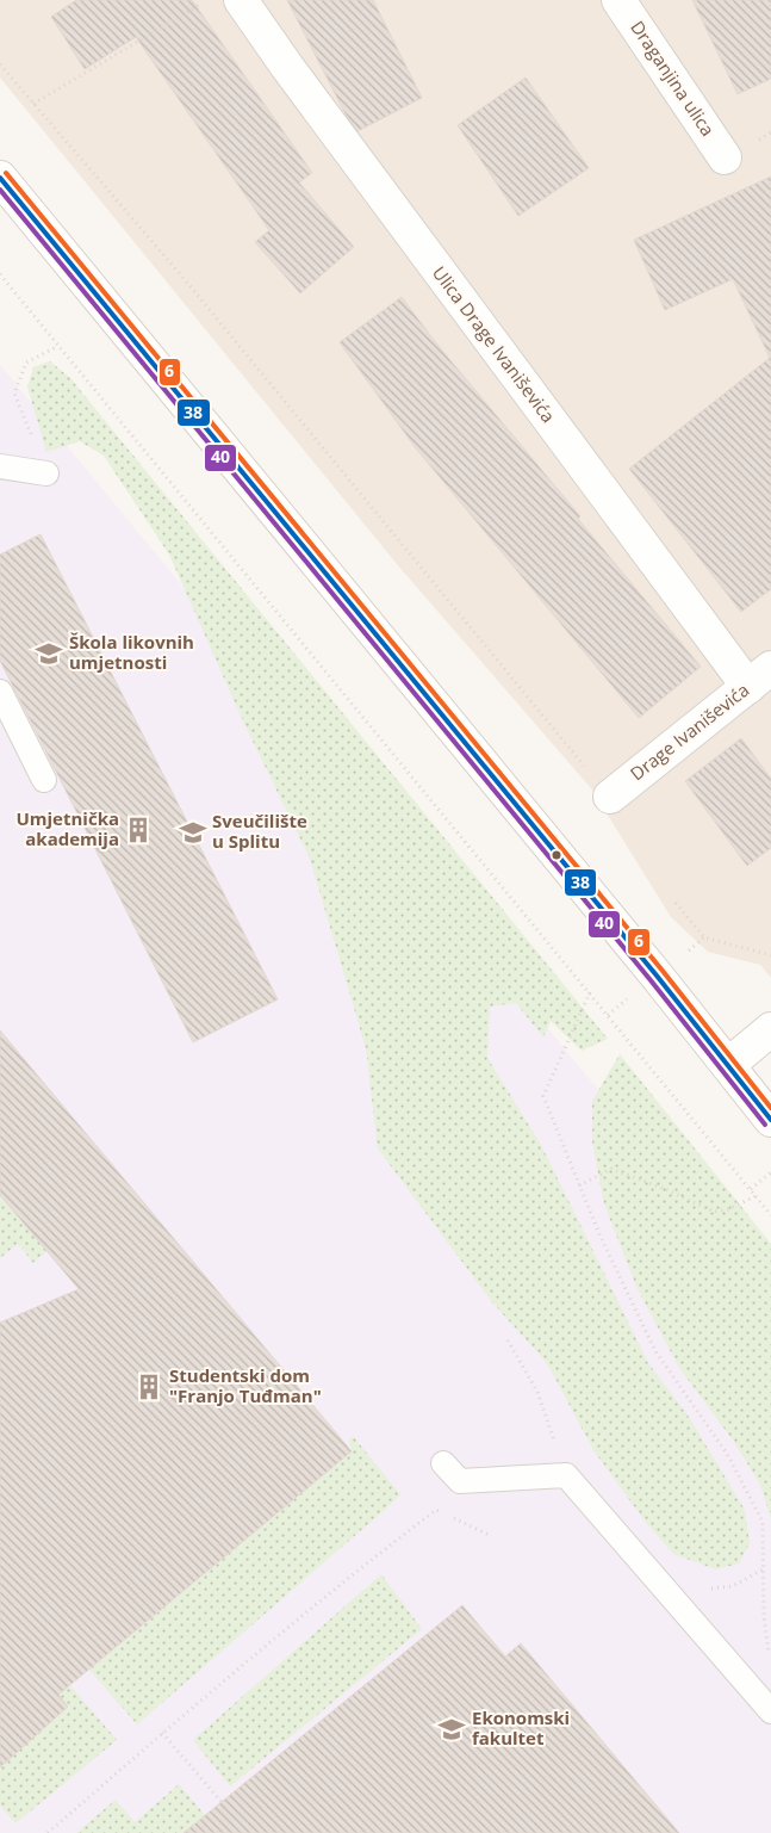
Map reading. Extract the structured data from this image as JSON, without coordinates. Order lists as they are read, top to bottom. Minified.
{"streets":{"street":["Draganjina ulica","Ulica Drage Ivaniševića","Drage Ivaniševića"]},"crossings":[["Ulica Drage Ivaniševića","Drage Ivaniševića"]],"places":{"school or university":["Škola likovnih umjetnosti","Sveučilište u Splitu","Ekonomski fakultet"],"building":["Umjetnička akademija","Studentski dom \"Franjo Tuđman\""]},"lines":["transit line 6","transit line 38","transit line 40"]}
